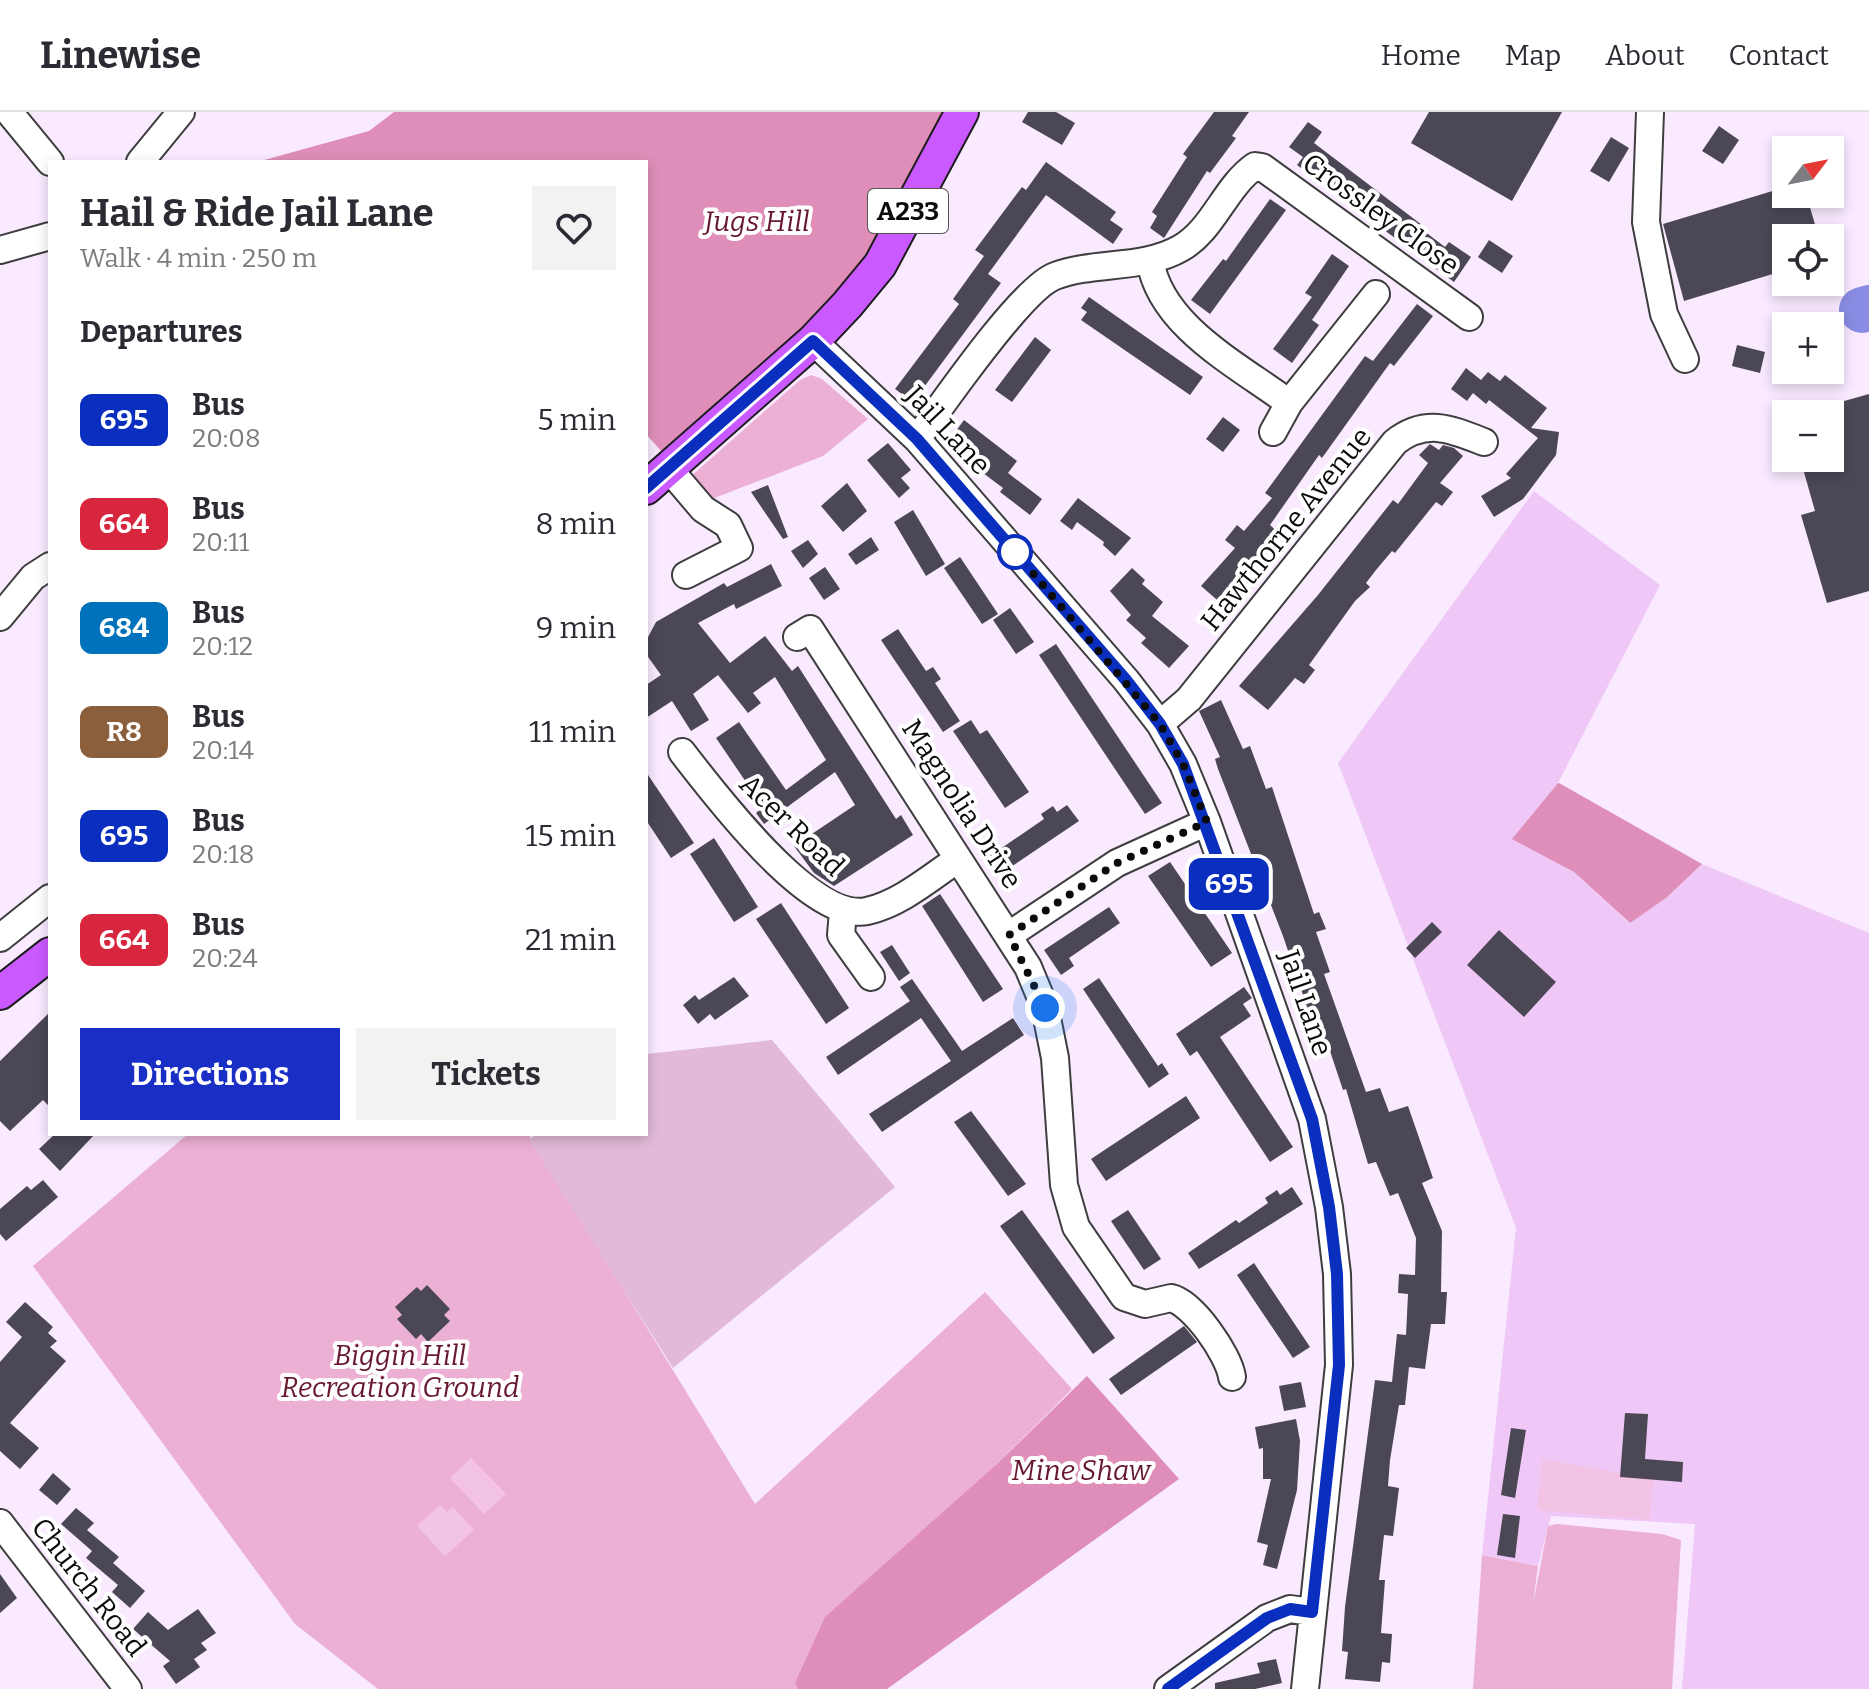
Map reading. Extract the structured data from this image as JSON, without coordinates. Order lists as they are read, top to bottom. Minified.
{"streets":{"main road":["A233"],"street":["Crossley Close","Jail Lane","Hawthorne Avenue","Magnolia Drive","Acer Road","Church Road"]},"crossings":[["A233","Jail Lane"],["Jail Lane","Hawthorne Avenue"],["Magnolia Drive","Acer Road"]],"parks":["Jugs Hill","Biggin Hill Recreation Ground","Mine Shaw"],"lines":["bus line 695"],"north":"top right","page":{"header":"Linewise","nav":["Home","Map","About","Contact"],"on_map":"695","map_buttons":["+","−"],"heading":[["Hail & Ride Jail Lane","Walk · 4 min · 250 m"],"Departures"],"list":[{"mark":"695","name":"Bus","note":"20:08","value":"5 min"},{"mark":"664","name":"Bus","note":"20:11","value":"8 min"},{"mark":"684","name":"Bus","note":"20:12","value":"9 min"},{"mark":"R8","name":"Bus","note":"20:14","value":"11 min"},{"mark":"695","name":"Bus","note":"20:18","value":"15 min"},{"mark":"664","name":"Bus","note":"20:24","value":"21 min"}],"buttons":["Directions","Tickets"]}}
